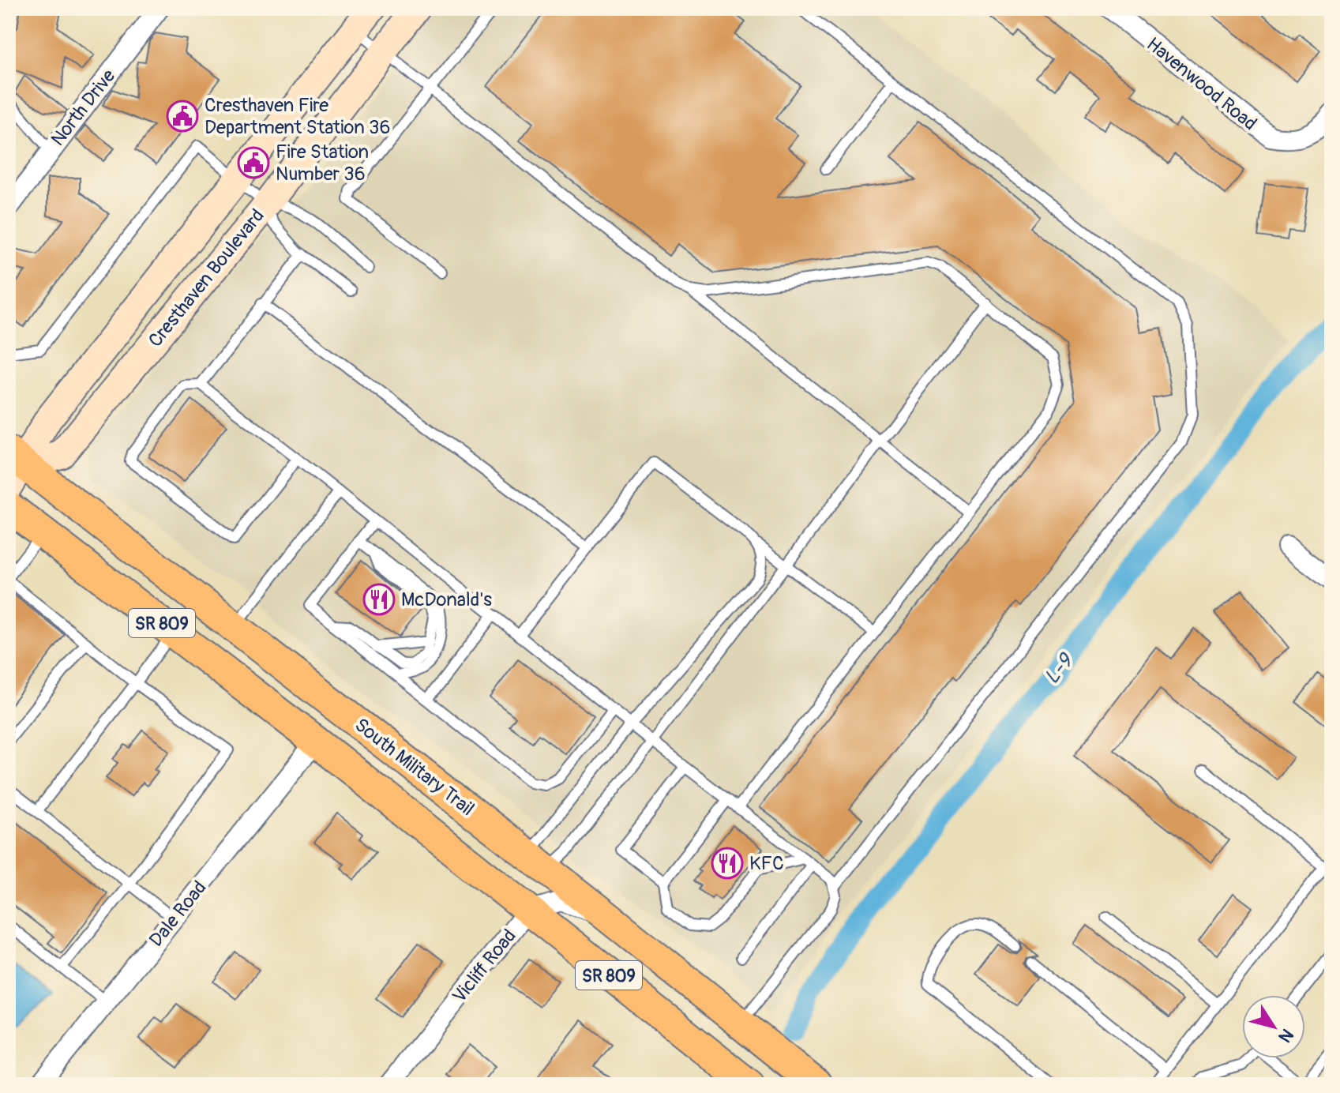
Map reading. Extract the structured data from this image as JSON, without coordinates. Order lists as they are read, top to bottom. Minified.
{"streets":{"main road":["SR 809","South Military Trail"],"street":["Havenwood Road","North Drive","Cresthaven Boulevard","Dale Road","Vicliff Road"]},"crossings":[["Cresthaven Boulevard","South Military Trail"],["SR 809","Dale Road"],["SR 809","Vicliff Road"],["South Military Trail","Vicliff Road"]],"water":["L-9"],"places":{"public building":["Cresthaven Fire Department Station 36","Fire Station Number 36"],"restaurant":["McDonald's","KFC"]},"north":"bottom right"}
